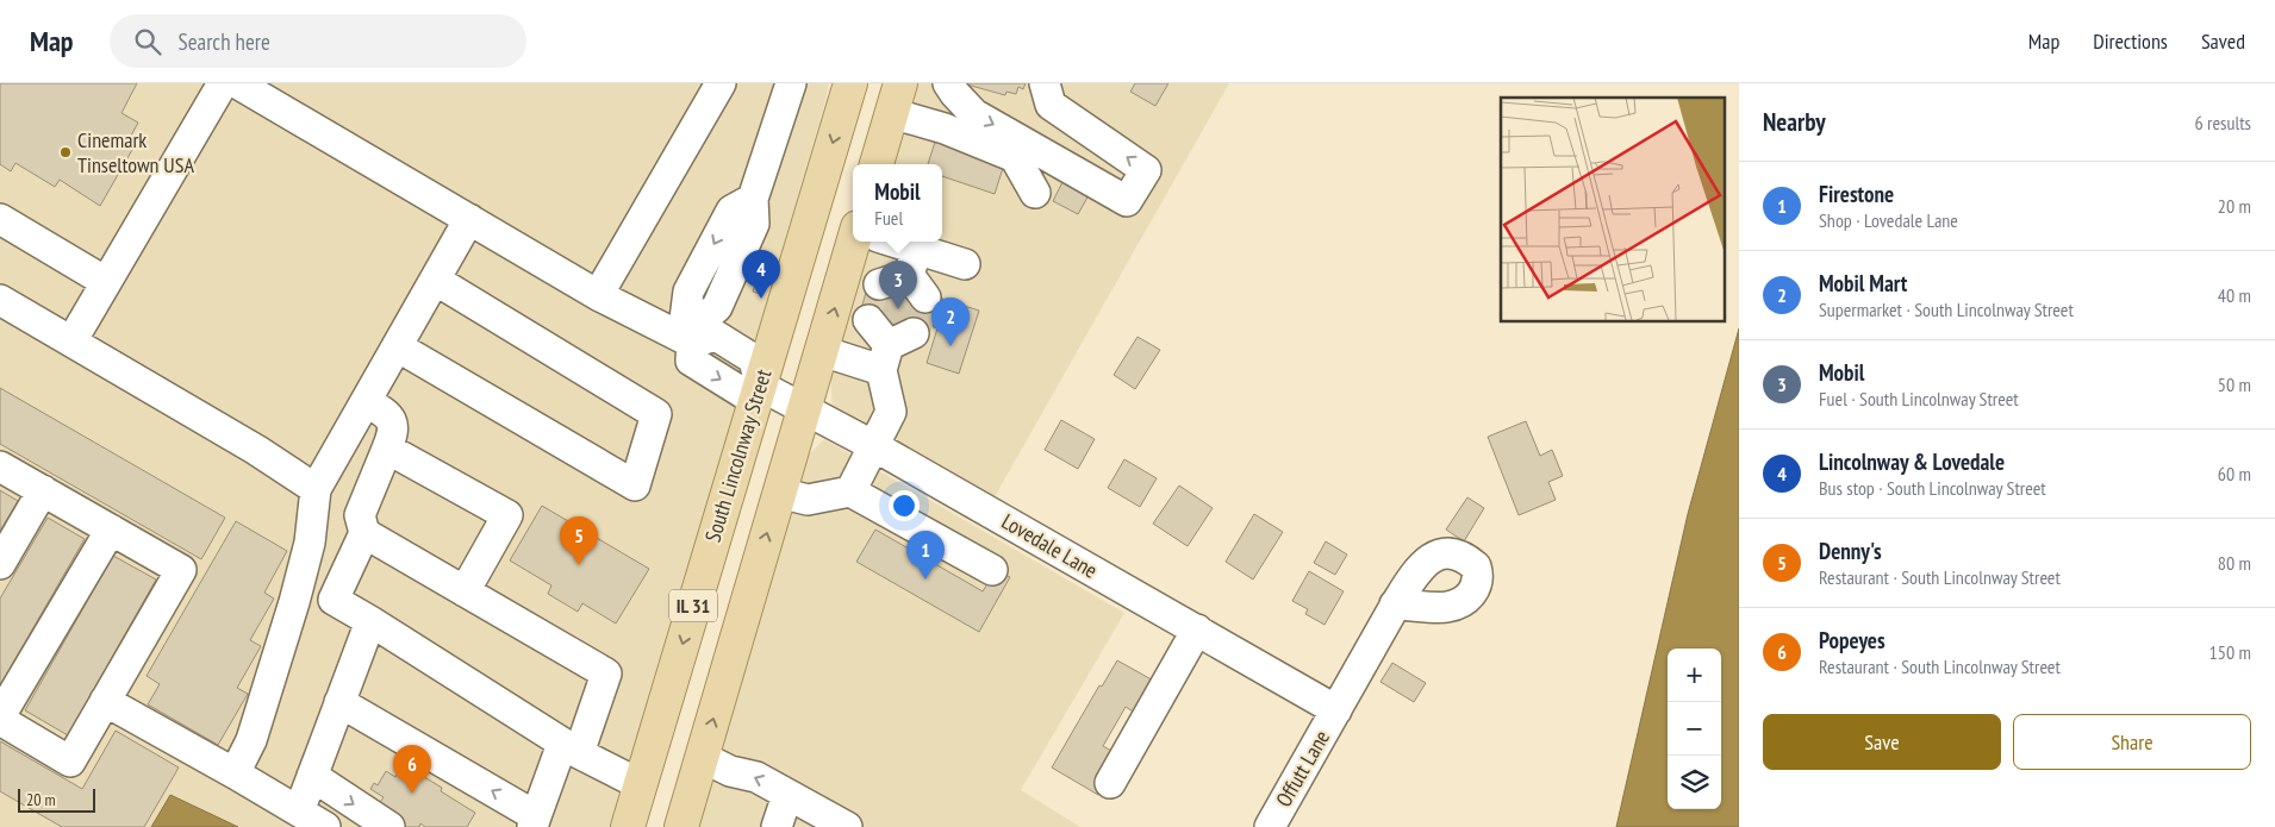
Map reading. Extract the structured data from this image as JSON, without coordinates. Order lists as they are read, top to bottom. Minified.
{"streets":{"main road":["South Lincolnway Street","IL 31"],"street":["Lovedale Lane","Offutt Lane"]},"crossings":[["South Lincolnway Street","Lovedale Lane"],["Lovedale Lane","Offutt Lane"]],"places":["Cinemark Tinseltown USA"],"scale_bar":"20 m","page":{"header":"Map","search":"Search here","nav":["Map","Directions","Saved"],"heading":["Nearby","6 results"],"list":[{"mark":"1","name":"Firestone","note":"Shop · Lovedale Lane","value":"20 m"},{"mark":"2","name":"Mobil Mart","note":"Supermarket · South Lincolnway Street","value":"40 m"},{"mark":"3","name":"Mobil","note":"Fuel · South Lincolnway Street","value":"50 m"},{"mark":"4","name":"Lincolnway & Lovedale","note":"Bus stop · South Lincolnway Street","value":"60 m"},{"mark":"5","name":"Denny's","note":"Restaurant · South Lincolnway Street","value":"80 m"},{"mark":"6","name":"Popeyes","note":"Restaurant · South Lincolnway Street","value":"150 m"}],"popup":["Mobil","Fuel"],"pins":["4","3","2","5","1","6"],"map_buttons":["+","−"],"buttons":["Save","Share"],"scale":"20 m"}}
